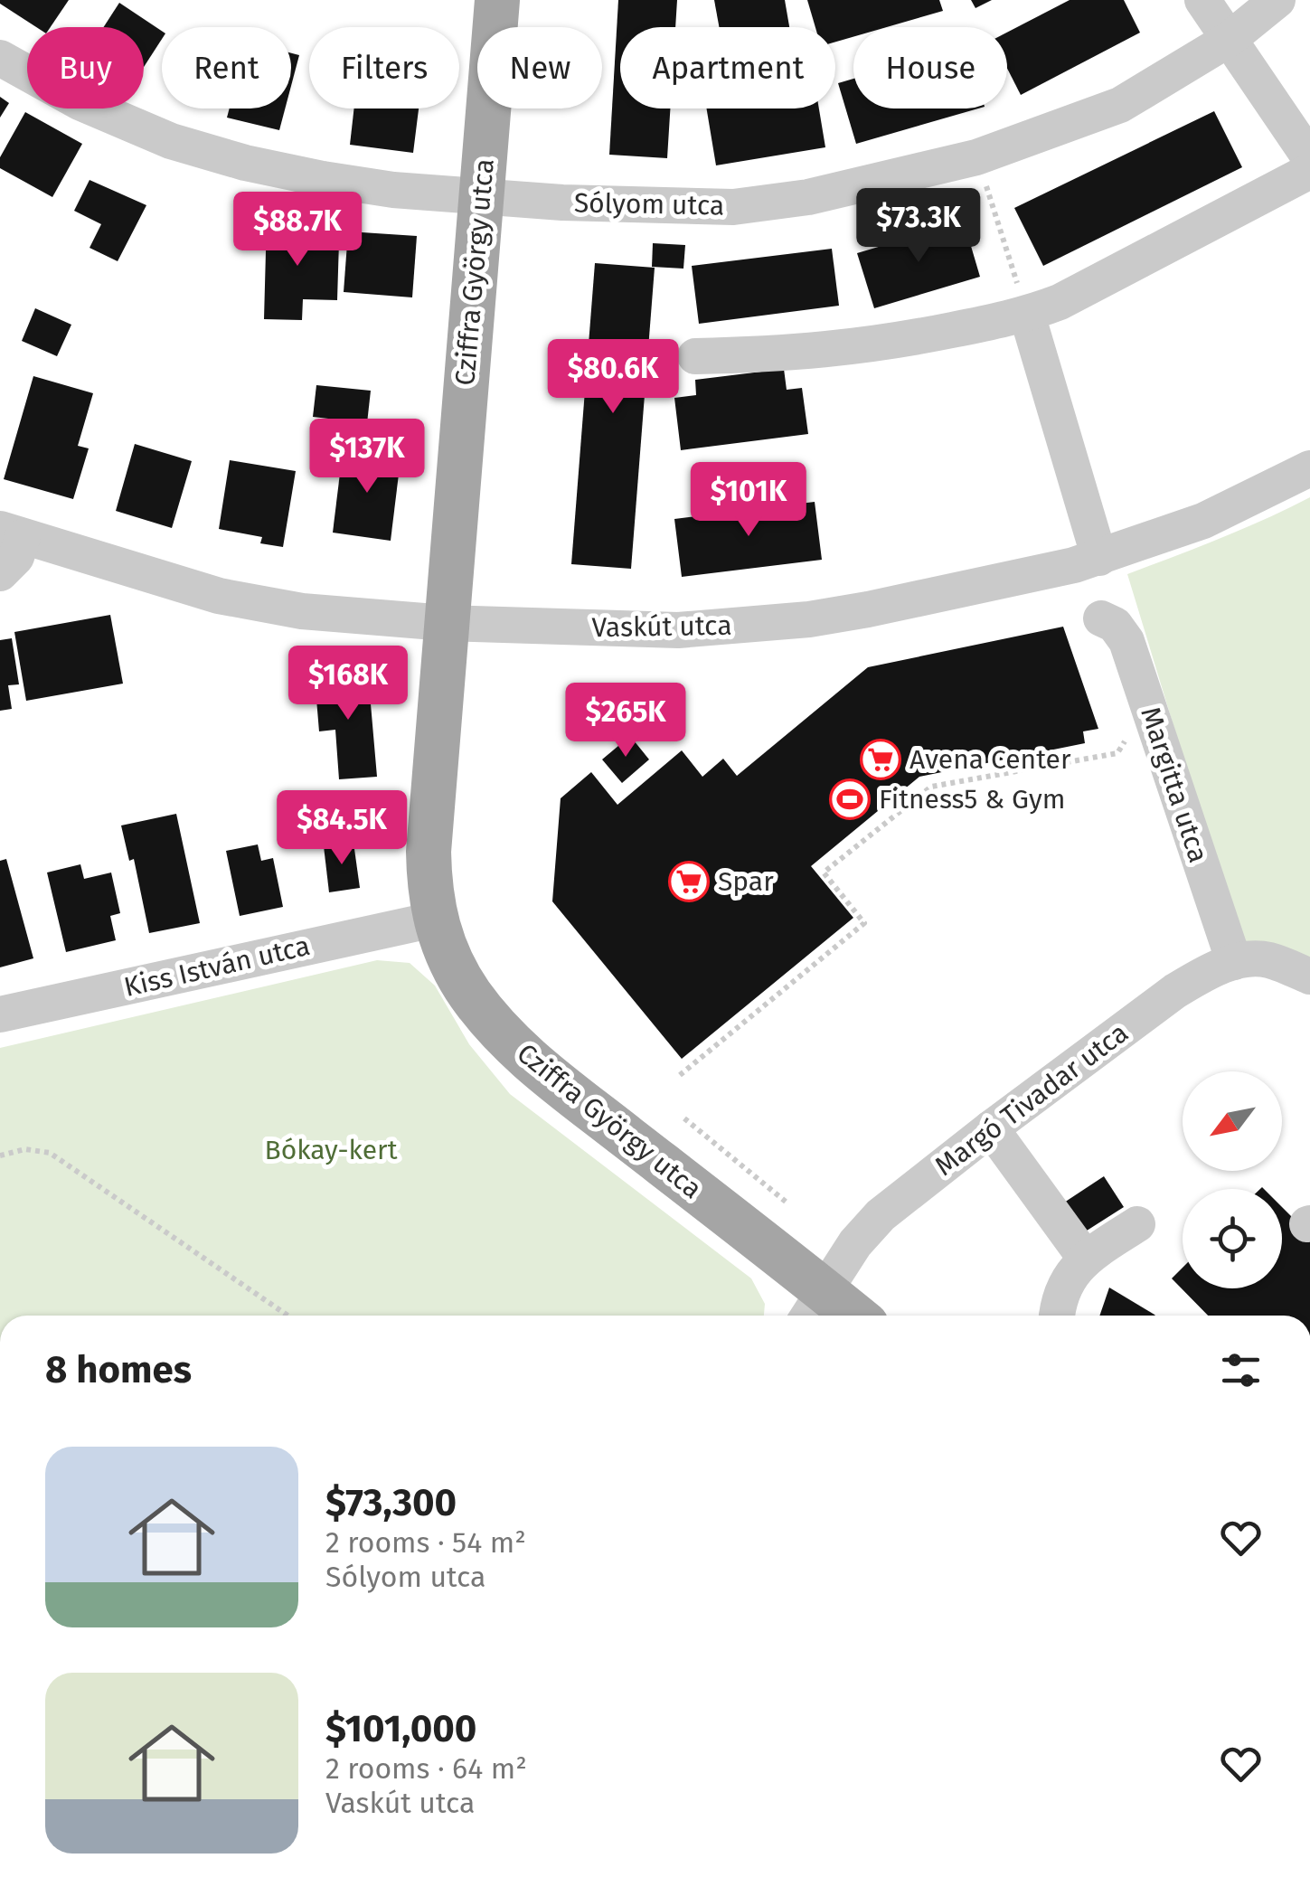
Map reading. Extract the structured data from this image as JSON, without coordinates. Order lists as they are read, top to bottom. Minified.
{"streets":{"main road":["Cziffra György utca"],"street":["Sólyom utca","Vaskút utca","Margitta utca","Kiss István utca","Margó Tivadar utca"]},"crossings":[["Sólyom utca","Cziffra György utca"],["Cziffra György utca","Vaskút utca"],["Cziffra György utca","Kiss István utca"],["Cziffra György utca","Margó Tivadar utca"],["Margitta utca","Margó Tivadar utca"]],"parks":["Bókay-kert"],"places":{"supermarket":["Avena Center","Spar"],"sports":["Fitness5 & Gym"]},"north":"bottom left","page":{"chip":["Buy","Rent","Filters","New","Apartment","House"],"price":["$73.3K","$88.7K","$80.6K","$137K","$101K","$168K","$265K","$84.5K"],"heading":"8 homes","list":[{"name":"$73,300","note":"2 rooms · 54 m² · Sólyom utca"},{"name":"$101,000","note":"2 rooms · 64 m² · Vaskút utca"}]}}
